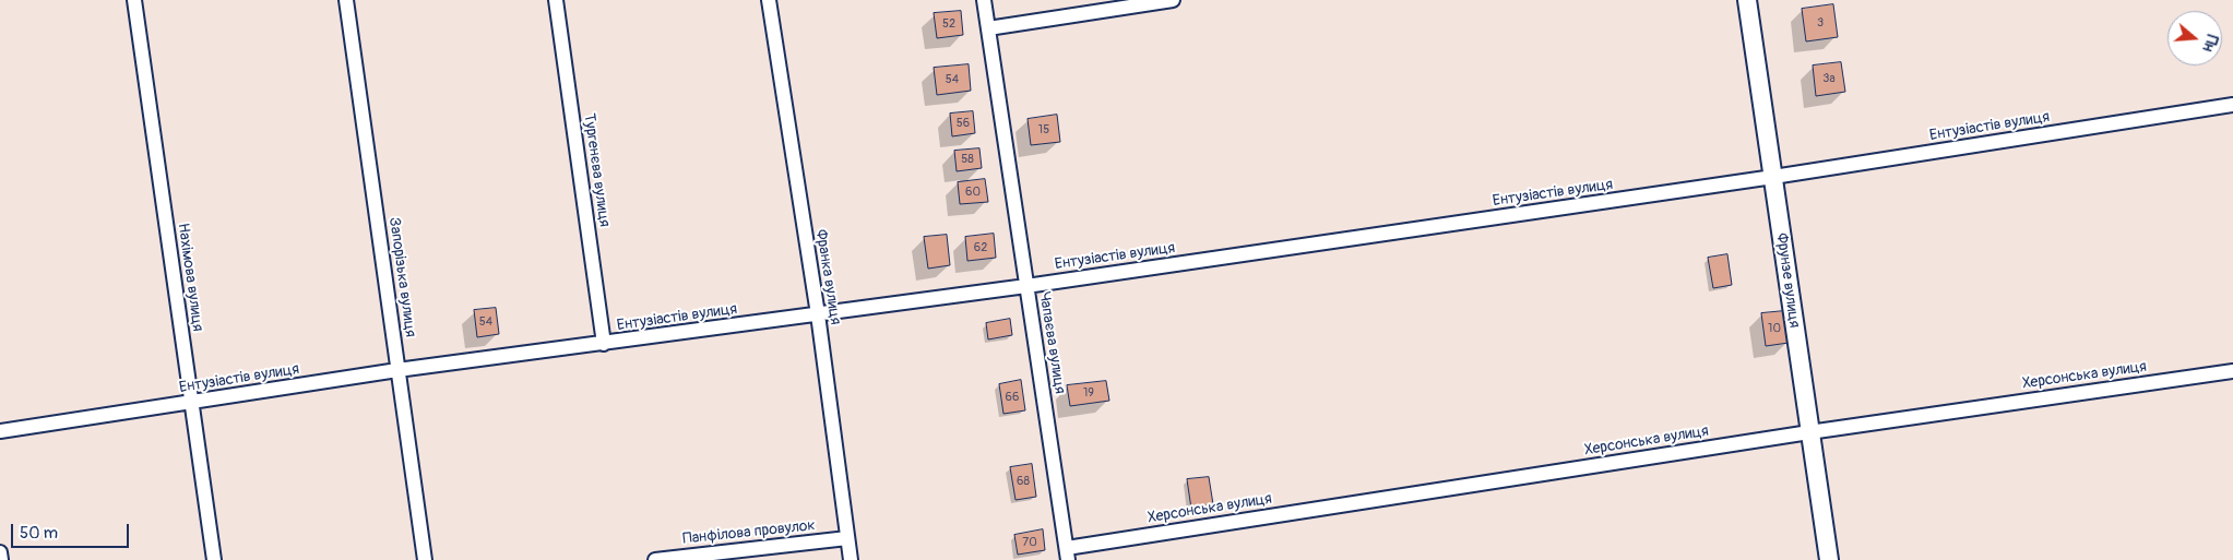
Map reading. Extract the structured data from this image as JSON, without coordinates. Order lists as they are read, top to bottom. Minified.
{"streets":{"street":["Ентузіастів вулиця","Тургенєва вулиця","Нахімова вулиця","Запорізька вулиця","Франка вулиця","Фрунзе вулиця","Чапаєва вулиця","Херсонська вулиця","Панфілова провулок"]},"crossings":[["Ентузіастів вулиця","Тургенєва вулиця"],["Ентузіастів вулиця","Нахімова вулиця"],["Ентузіастів вулиця","Запорізька вулиця"],["Ентузіастів вулиця","Франка вулиця"],["Ентузіастів вулиця","Фрунзе вулиця"],["Ентузіастів вулиця","Чапаєва вулиця"],["Франка вулиця","Панфілова провулок"],["Фрунзе вулиця","Херсонська вулиця"],["Чапаєва вулиця","Херсонська вулиця"]],"house_numbers":["3","52","3а","54","56","15","58","60","62","54","10","19","66","68","70"],"scale_bar":"50 m","north":"right"}
